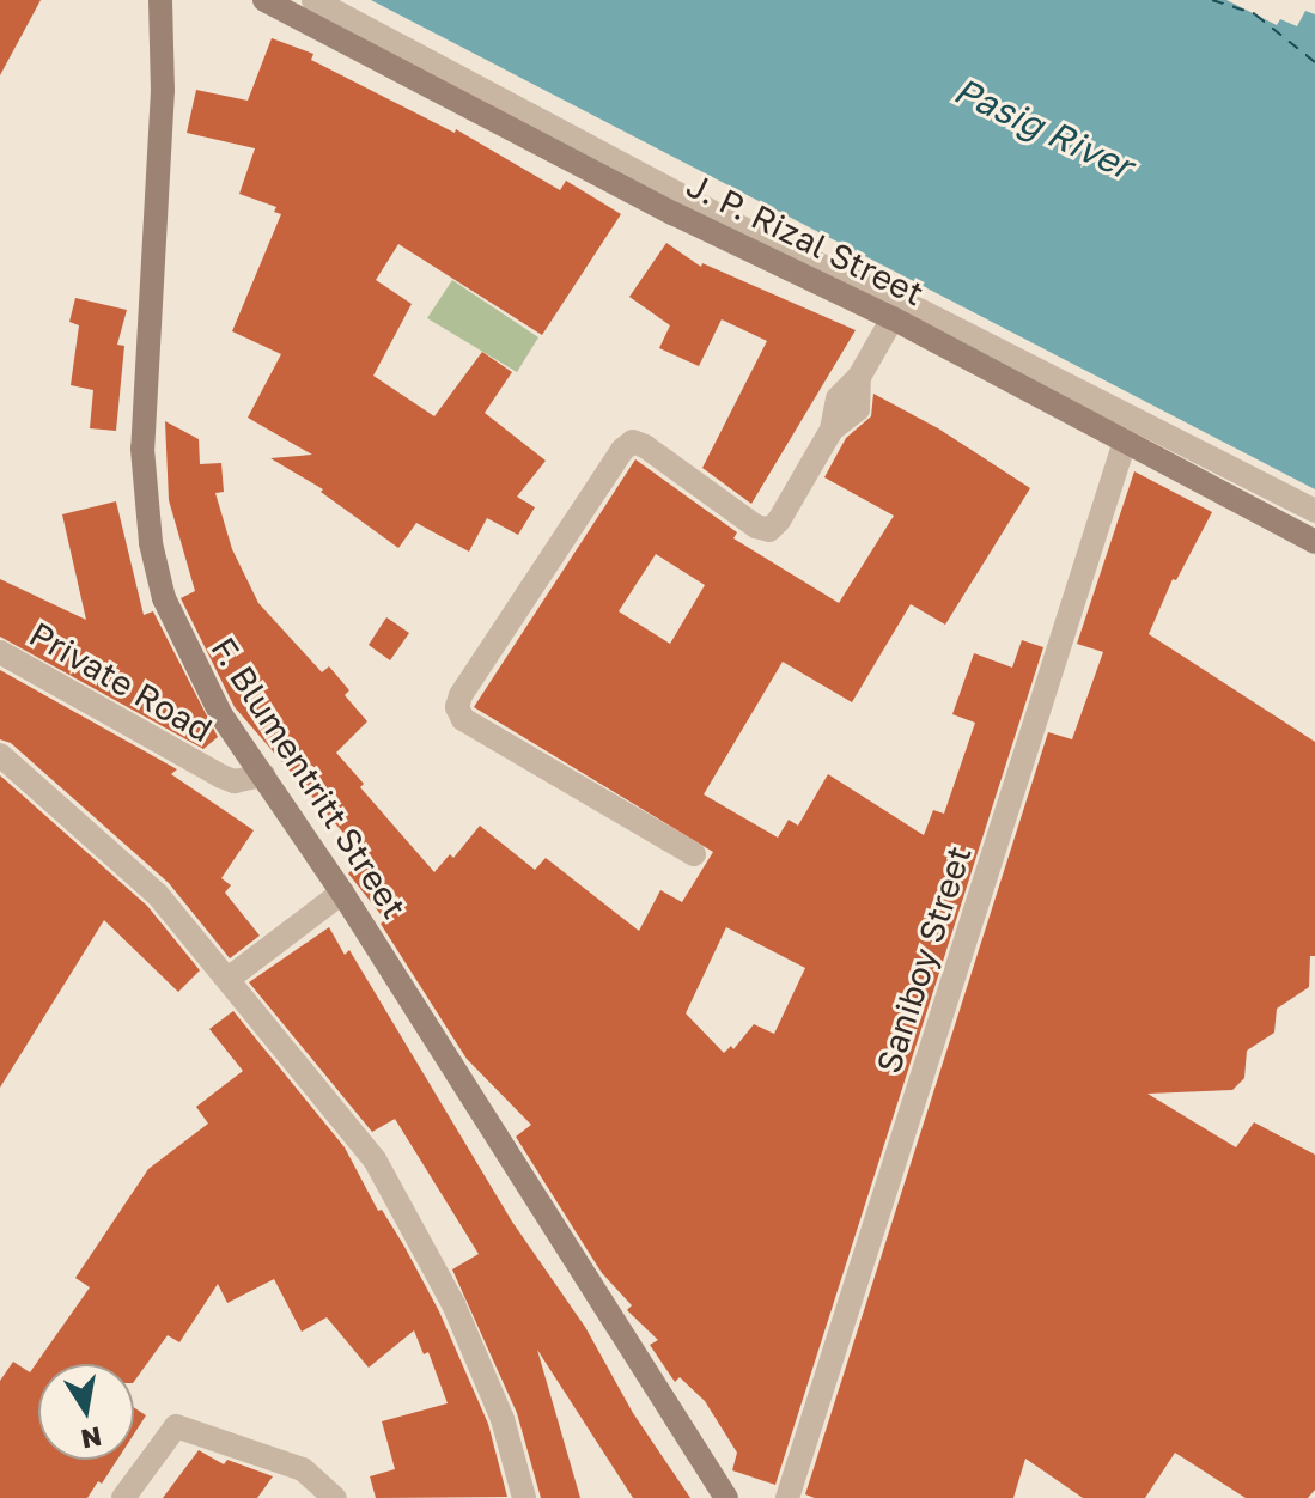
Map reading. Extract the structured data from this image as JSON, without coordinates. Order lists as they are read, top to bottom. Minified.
{"streets":{"street":["J. P. Rizal Street","Private Road","F. Blumentritt Street","Saniboy Street"]},"crossings":[["J. P. Rizal Street","Saniboy Street"],["Private Road","F. Blumentritt Street"]],"water":["Pasig River"],"north":"bottom"}
